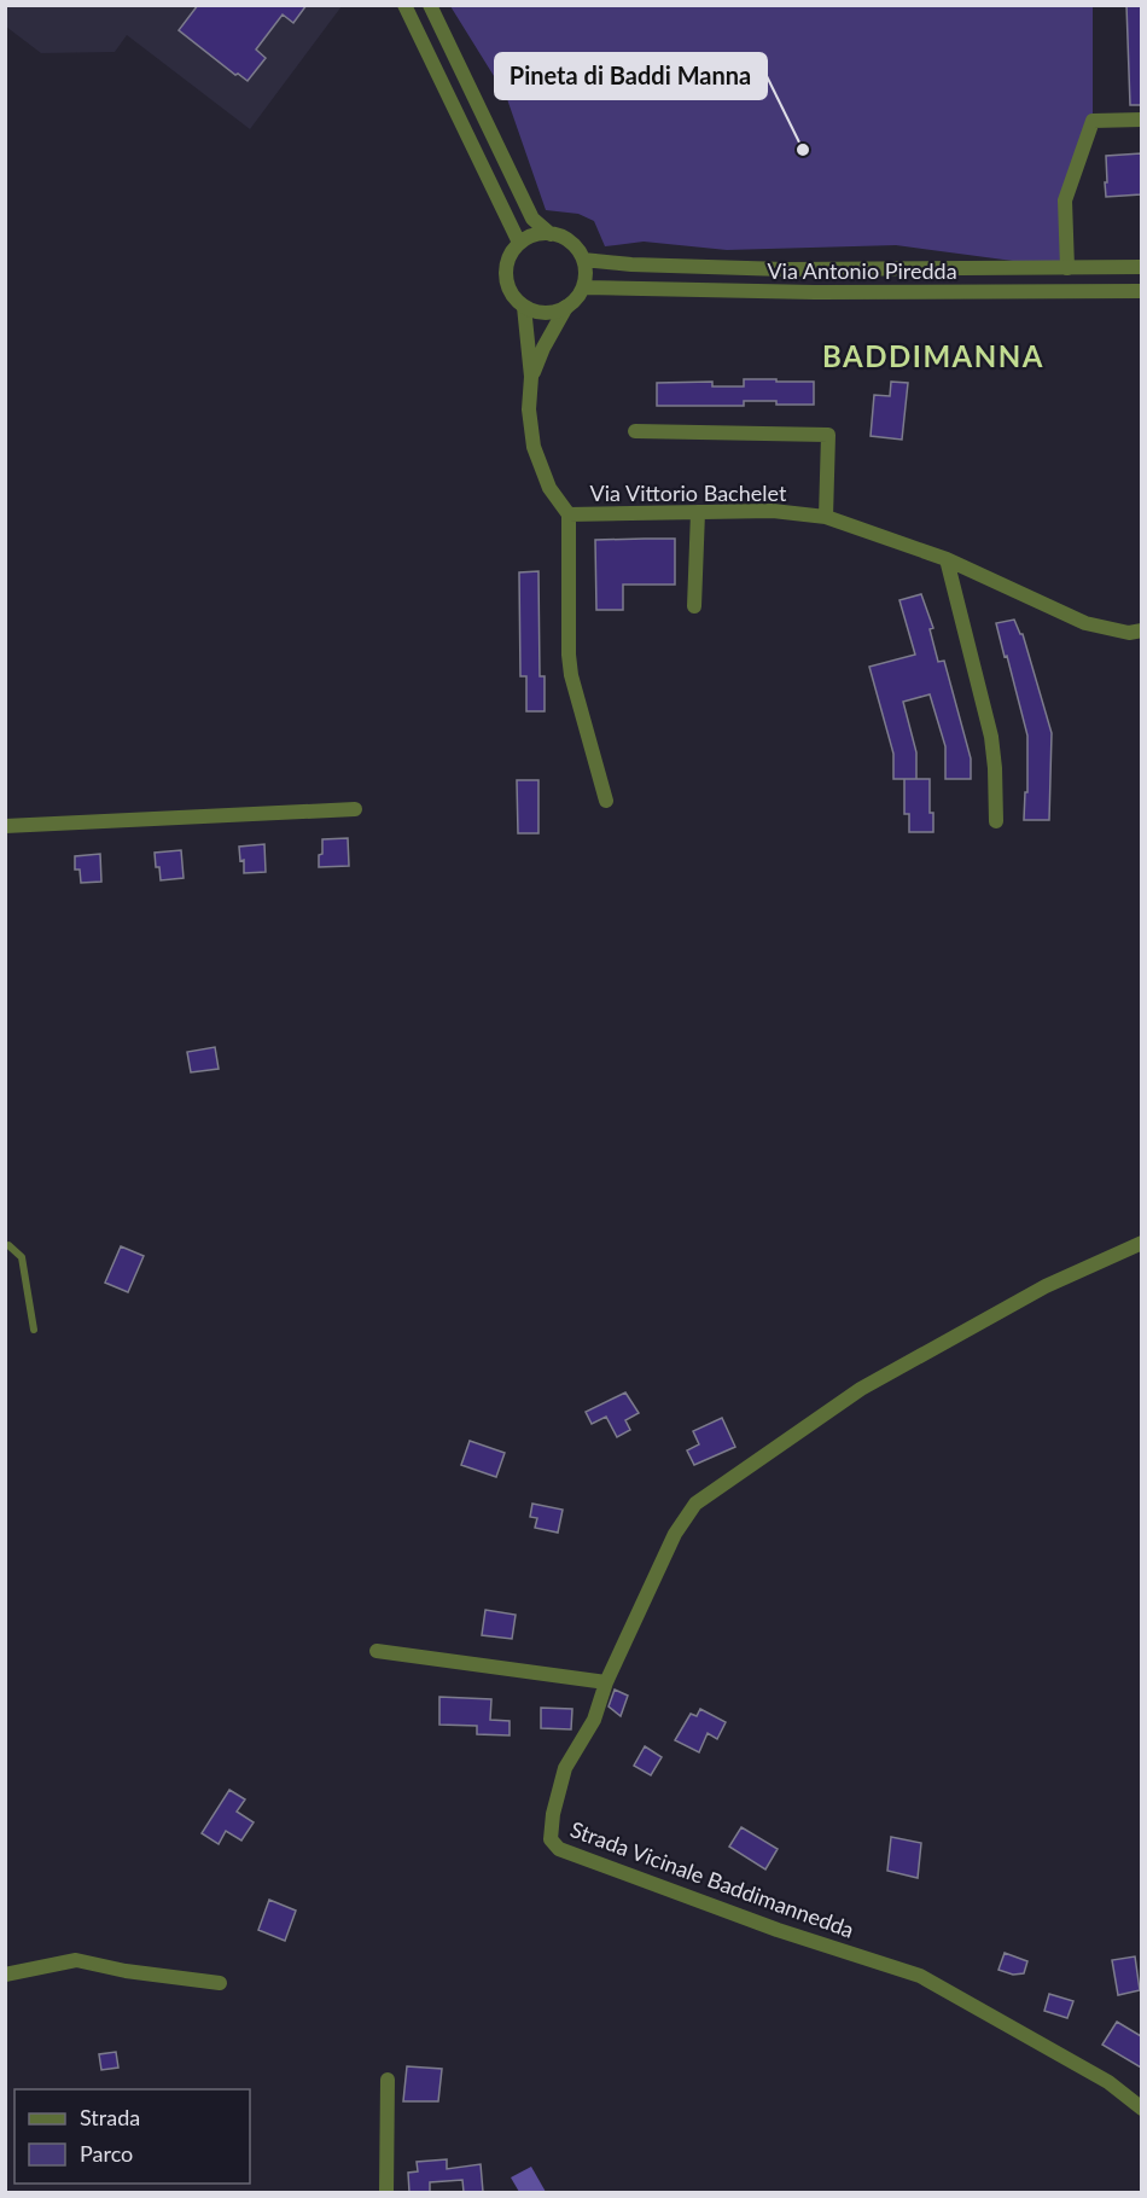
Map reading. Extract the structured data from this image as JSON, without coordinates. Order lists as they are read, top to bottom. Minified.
{"streets":{"street":["Via Antonio Piredda","Via Vittorio Bachelet","Strada Vicinale Baddimannedda"]},"crossings":[["Via Antonio Piredda","Via Vittorio Bachelet"]],"districts":["BADDIMANNA"],"places":["Pineta di Baddi Manna"],"legend":["Strada","Parco"]}
